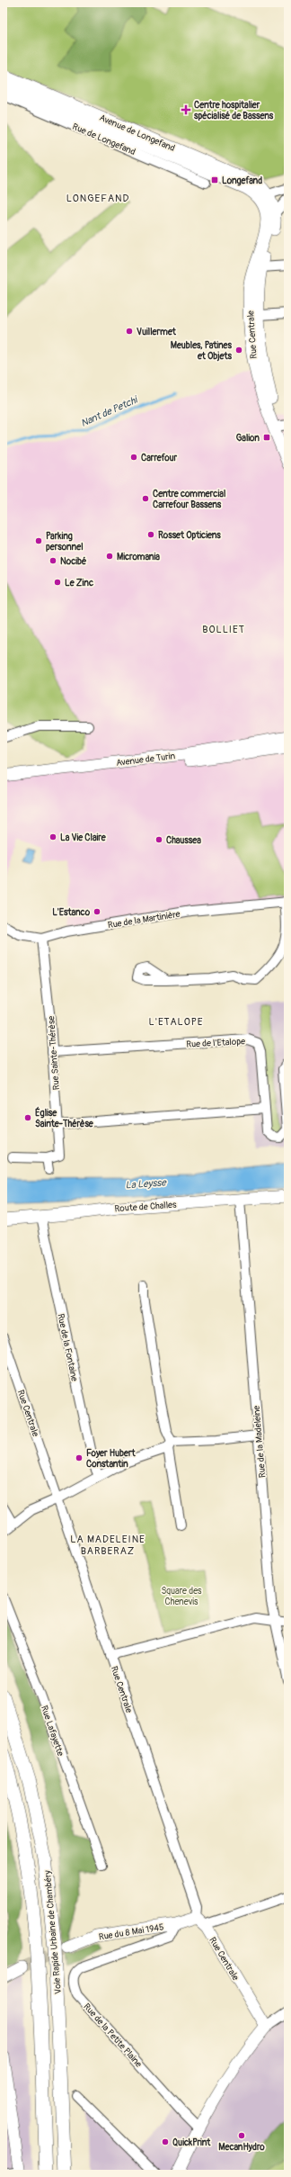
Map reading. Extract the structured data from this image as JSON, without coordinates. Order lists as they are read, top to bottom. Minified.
{"streets":{"highway":["Voie Rapide Urbaine de Chambéry"],"main road":["Avenue de Longefand","Rue Centrale","Avenue de Turin","Route de Challes","Rue du 8 Mai 1945"],"street":["Rue de Longefand","Rue de la Martinière","Rue de l'Etalope","Rue Sainte-Thérèse","Rue de la Fontaine","Rue de la Madeleine","Rue Lafayette","Rue de la Petite Plaine"]},"crossings":[["Avenue de Longefand","Rue Centrale"],["Rue Centrale","Rue du 8 Mai 1945"],["Rue de la Martinière","Rue Sainte-Thérèse"],["Rue de l'Etalope","Rue Sainte-Thérèse"],["Route de Challes","Rue de la Fontaine"],["Route de Challes","Rue de la Madeleine"],["Rue du 8 Mai 1945","Rue de la Petite Plaine"]],"districts":["LONGEFAND","BOLLIET","L'ETALOPE","LA MADELEINE BARBERAZ"],"water":["Nant de Petchi","La Leysse"],"parks":["Square des Chenevis"],"places":{"health":["Centre hospitalier spécialisé de Bassens"],"transit":["Longefand","Galion"],"other":["Vuillermet","Meubles, Patines et Objets","Carrefour","Centre commercial Carrefour Bassens","Rosset Opticiens","Parking personnel","Micromania","Nocibé","Le Zinc","La Vie Claire","Chaussea","L'Estanco","Église Sainte-Thérèse","Foyer Hubert Constantin","MecanHydro","QuickPrint"]}}
